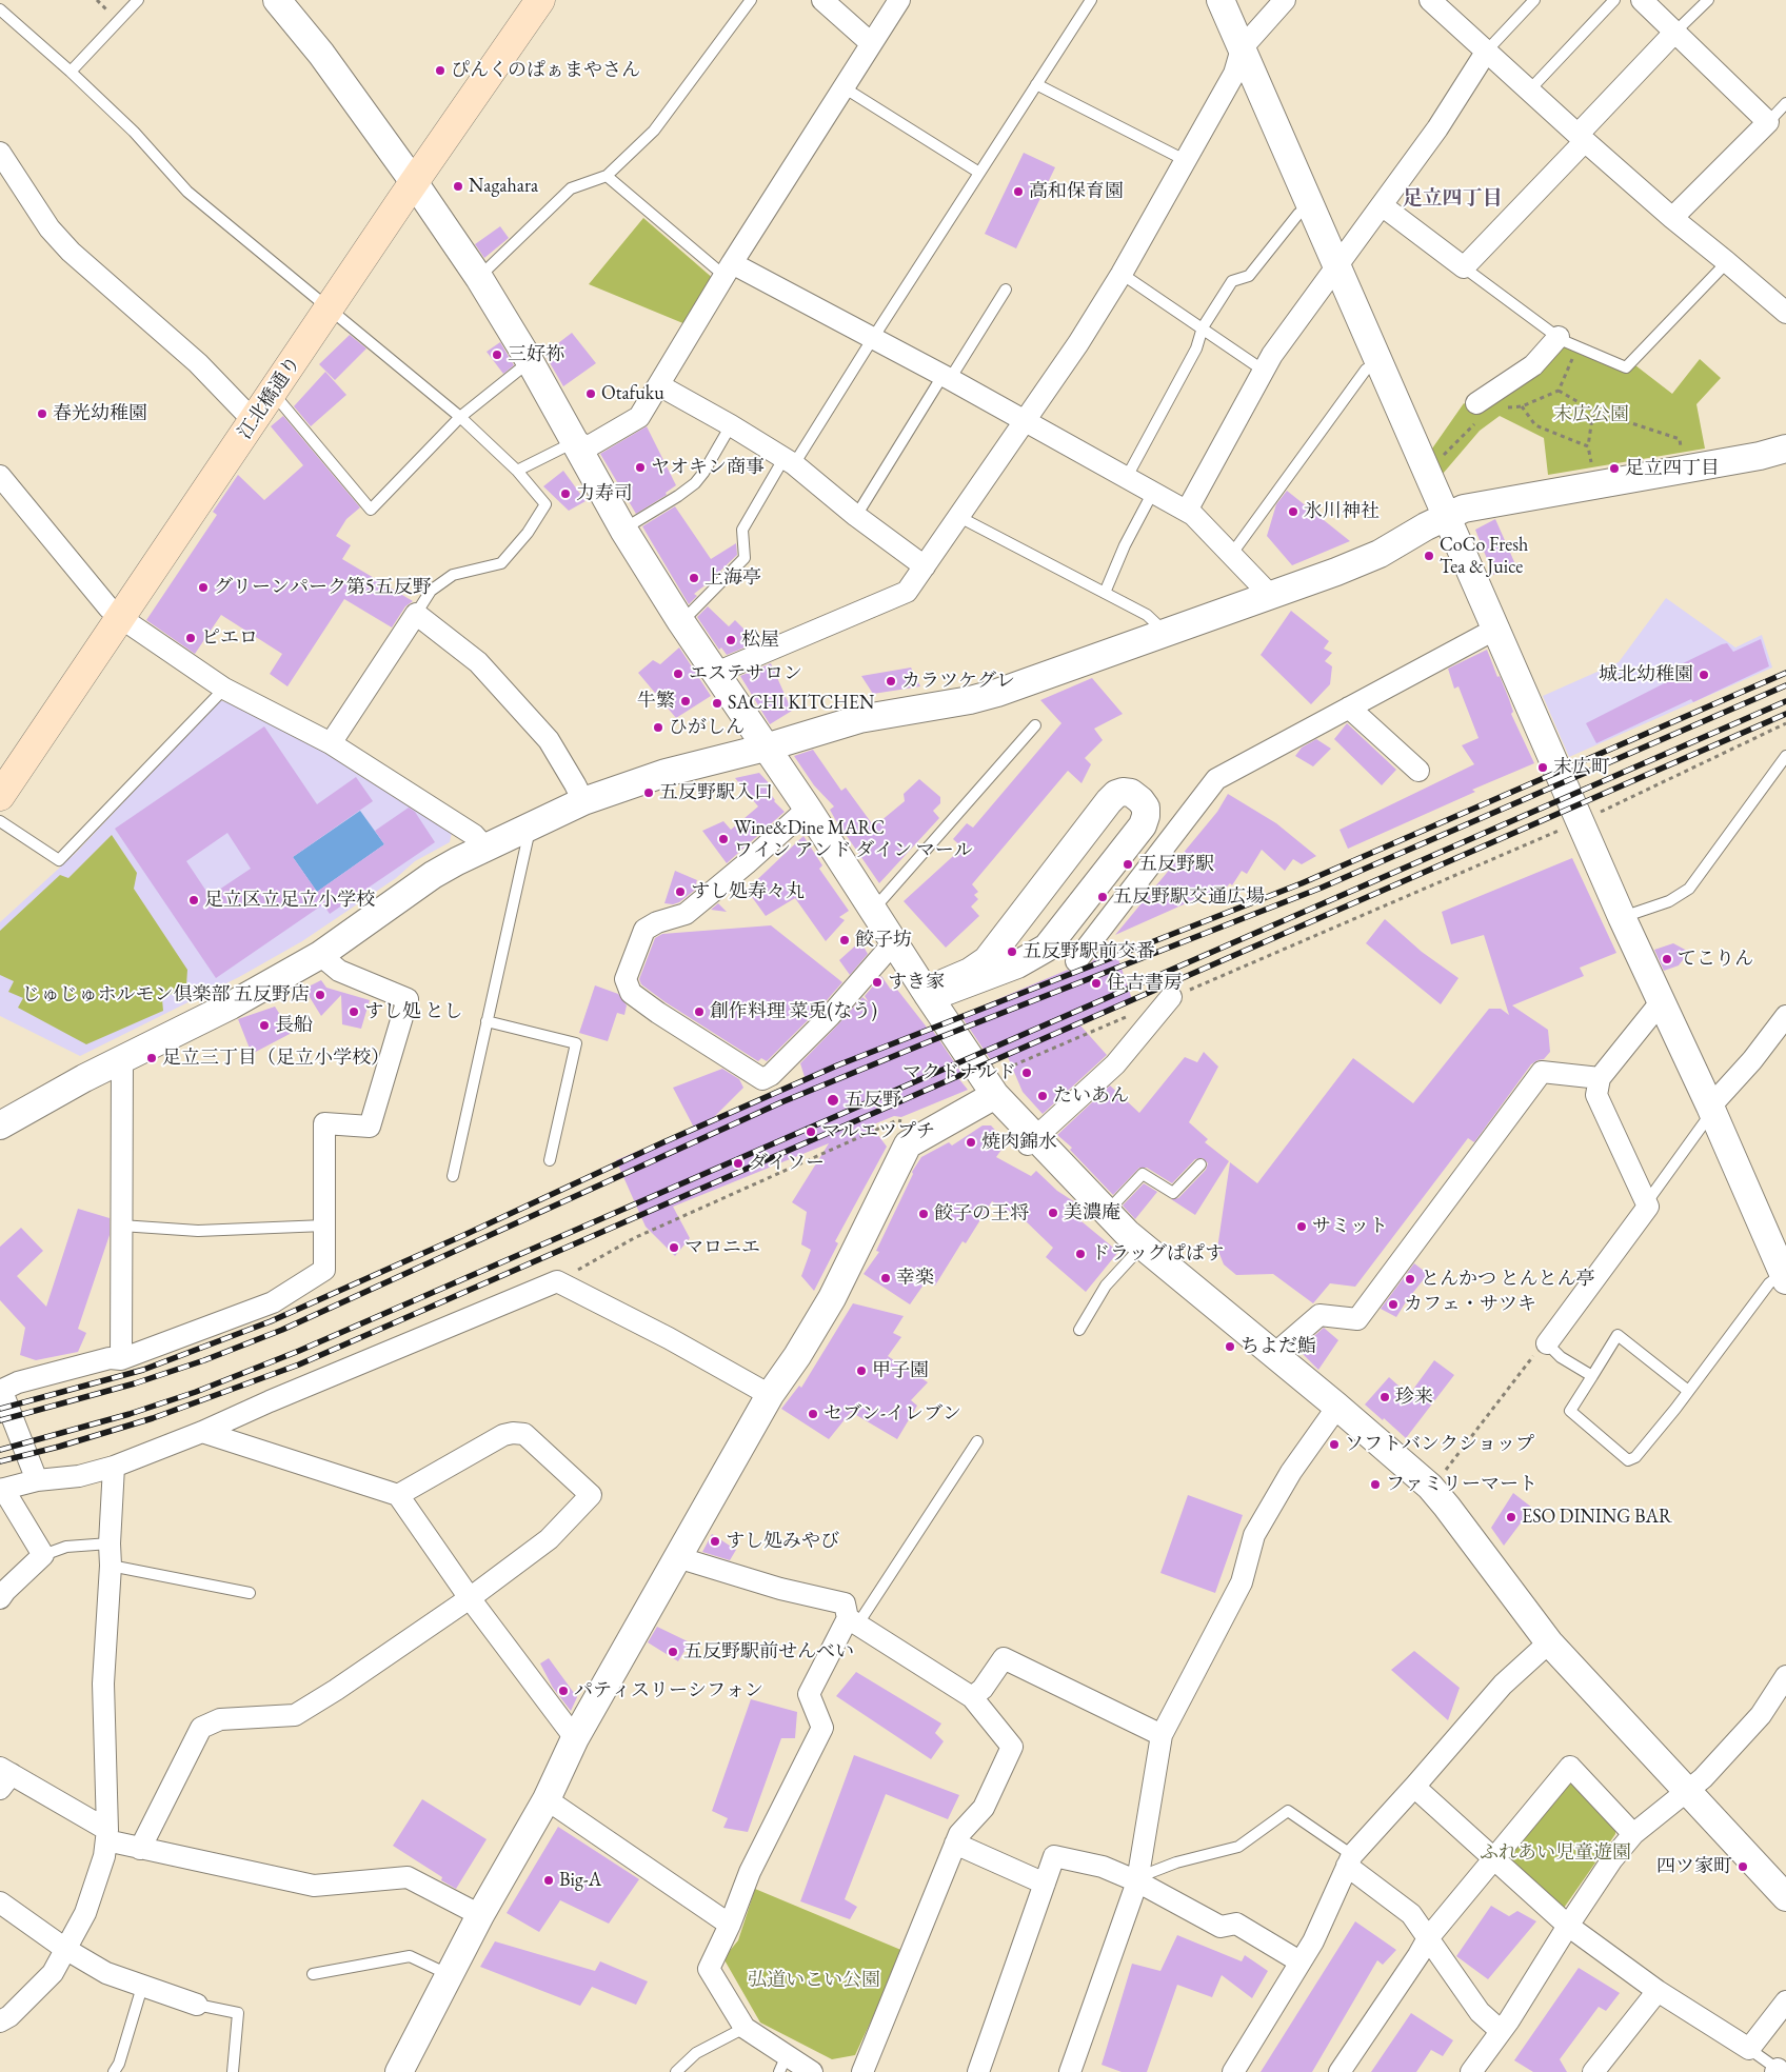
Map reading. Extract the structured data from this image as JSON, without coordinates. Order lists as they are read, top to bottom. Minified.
{"streets":{"main road":["江北橋通り"]},"districts":["足立四丁目"],"parks":["末広公園","ふれあい児童遊園","弘道いこい公園"],"places":["ぴんくのぱぁまやさん","Nagahara","高和保育園","三好祢","Otafuku","春光幼稚園","ヤオキン商事","足立四丁目","力寿司","氷川神社","CoCo Fresh Tea & Juice","上海亭","グリーンパーク第5五反野","ピエロ","松屋","エステサロン","城北幼稚園","カラツケグレ","牛繁","SACHI KITCHEN","ひがしん","末広町","五反野駅入口","Wine&Dine MARC ワイン アンド ダイン マール","五反野駅","すし処寿々丸","五反野駅交通広場","足立区立足立小学校","餃子坊","五反野駅前交番","てこりん","すき家","住吉書房","じゅじゅホルモン倶楽部 五反野店","すし処 とし","創作料理 菜兎(なう)","長船","足立三丁目（足立小学校）","マクドナルド","たいあん","五反野","マルエツプチ","焼肉錦水","ダイソー","美濃庵","餃子の王将","サミット","マロニエ","ドラッグぱぱす","幸楽","とんかつ とんとん亭","カフェ・サツキ","ちよだ鮨","甲子園","珍来","セブン-イレブン","ソフトバンクショップ","ファミリーマート","ESO DINING BAR","すし処みやび","五反野駅前せんべい","パティスリーシフォン","四ツ家町","Big-A"]}
